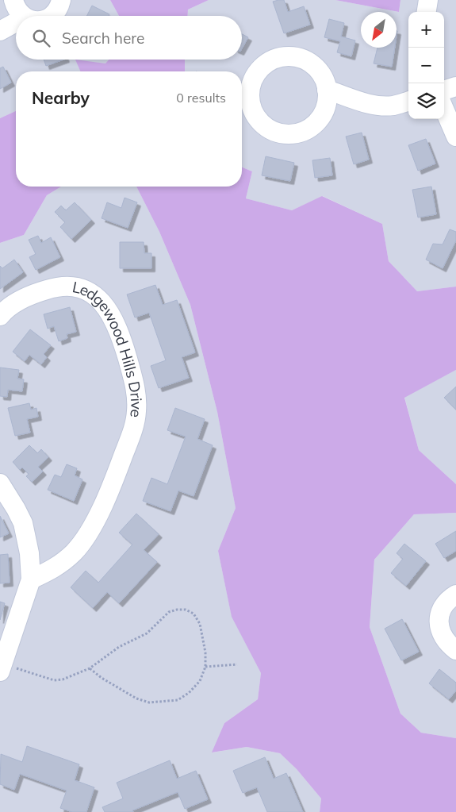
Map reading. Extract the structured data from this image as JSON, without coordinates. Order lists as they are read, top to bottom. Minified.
{"streets":{"street":["Ledgewood Hills Drive"]},"north":"bottom left","page":{"map_buttons":["+","−"],"search":"Search here","heading":["Nearby","0 results"]}}
